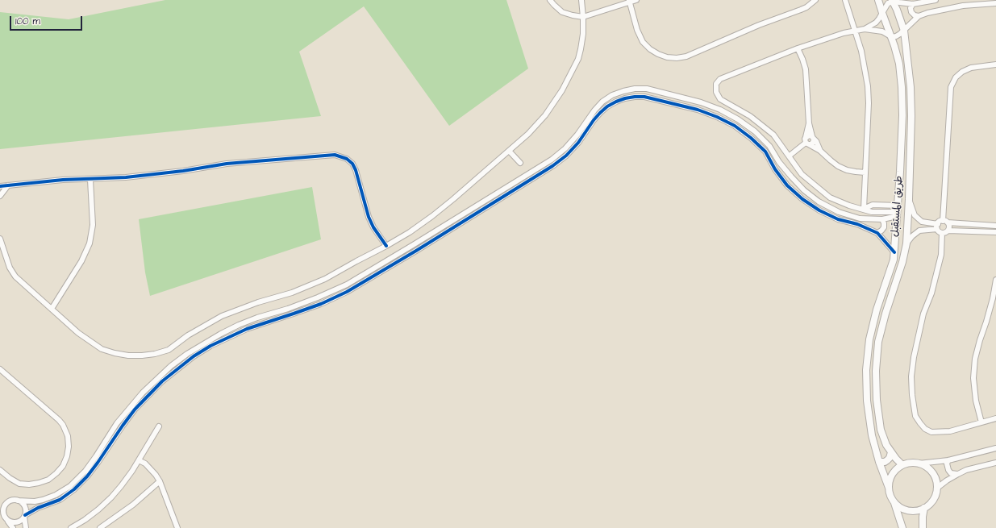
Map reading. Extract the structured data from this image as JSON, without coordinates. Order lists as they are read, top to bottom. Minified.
{"streets":{"main road":["طريق المستقبل"]},"scale_bar":"100 m"}
